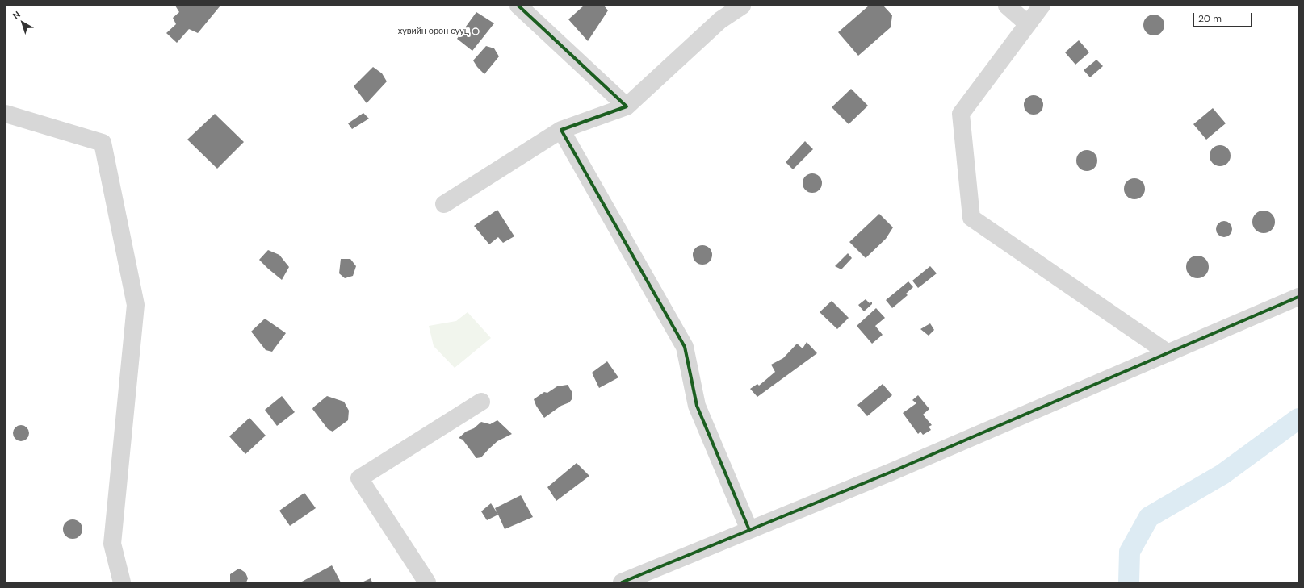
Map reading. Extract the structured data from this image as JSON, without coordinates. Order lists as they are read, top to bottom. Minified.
{"places":["хувийн орон сууц"],"scale_bar":"20 m","north":"top left"}
